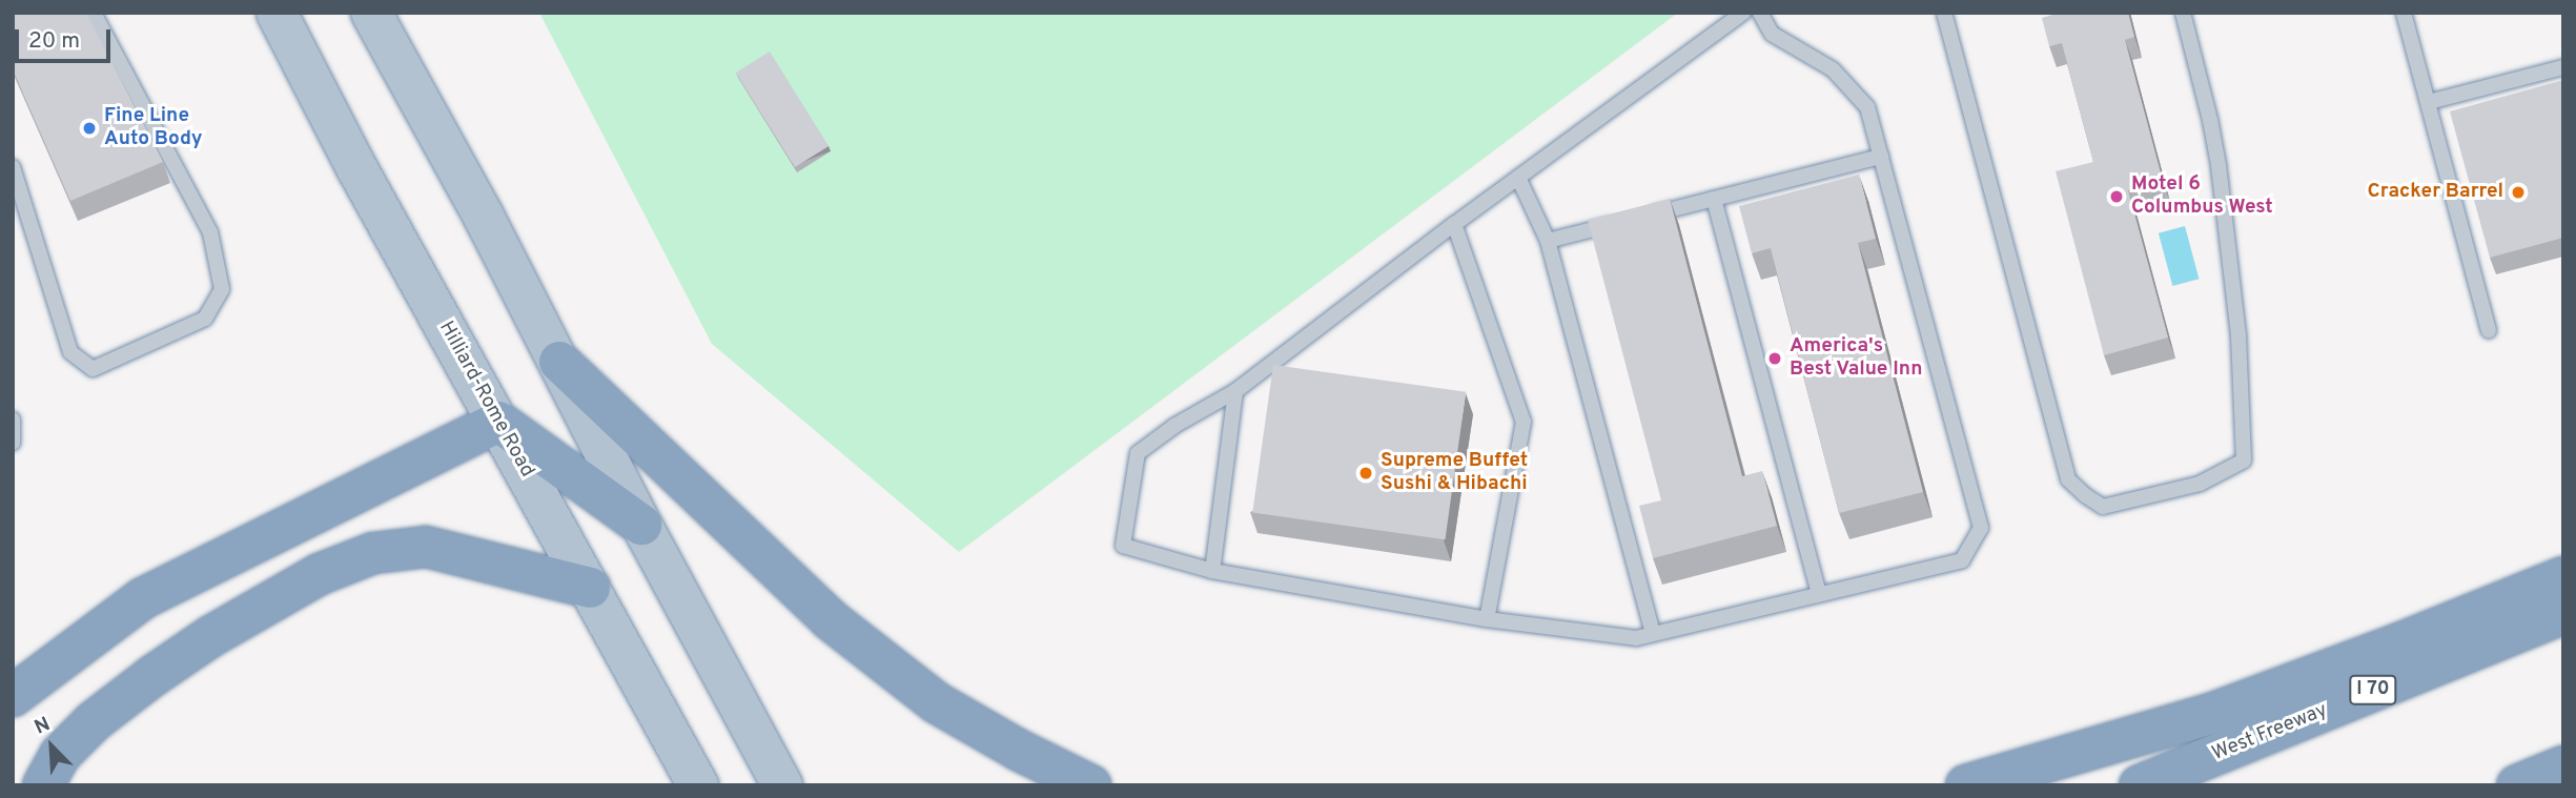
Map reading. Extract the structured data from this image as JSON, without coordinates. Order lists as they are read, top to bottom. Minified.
{"streets":{"highway":["I 70","West Freeway"],"main road":["Hilliard-Rome Road"]},"places":["Fine Line Auto Body","Cracker Barrel","Motel 6 Columbus West","America's Best Value Inn","Supreme Buffet Sushi & Hibachi"],"scale_bar":"20 m","north":"top left"}
